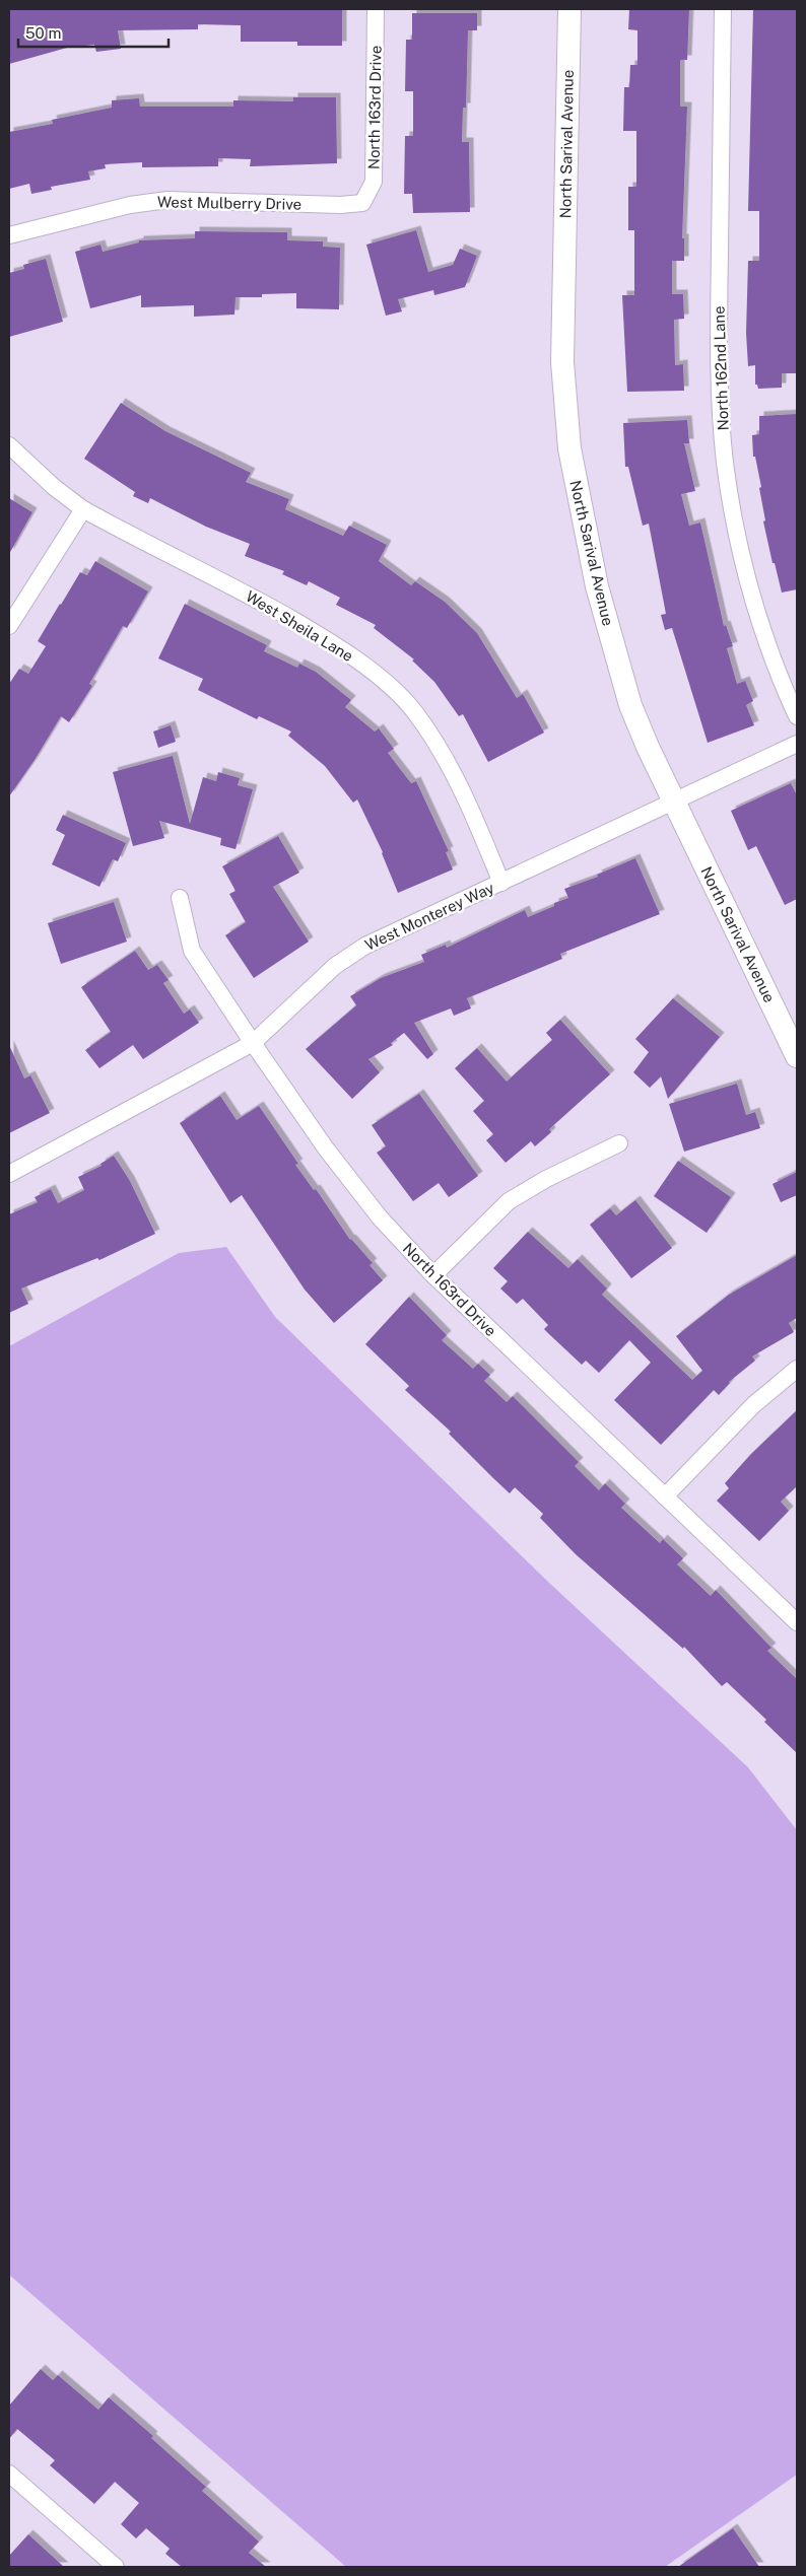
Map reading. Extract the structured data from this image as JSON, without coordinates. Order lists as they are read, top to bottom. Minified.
{"streets":{"street":["North 163rd Drive","North Sarival Avenue","West Mulberry Drive","North 162nd Lane","West Sheila Lane","West Monterey Way"]},"crossings":[["North 163rd Drive","West Mulberry Drive"],["North 163rd Drive","West Monterey Way"],["North Sarival Avenue","West Monterey Way"],["West Sheila Lane","West Monterey Way"]],"scale_bar":"50 m"}
